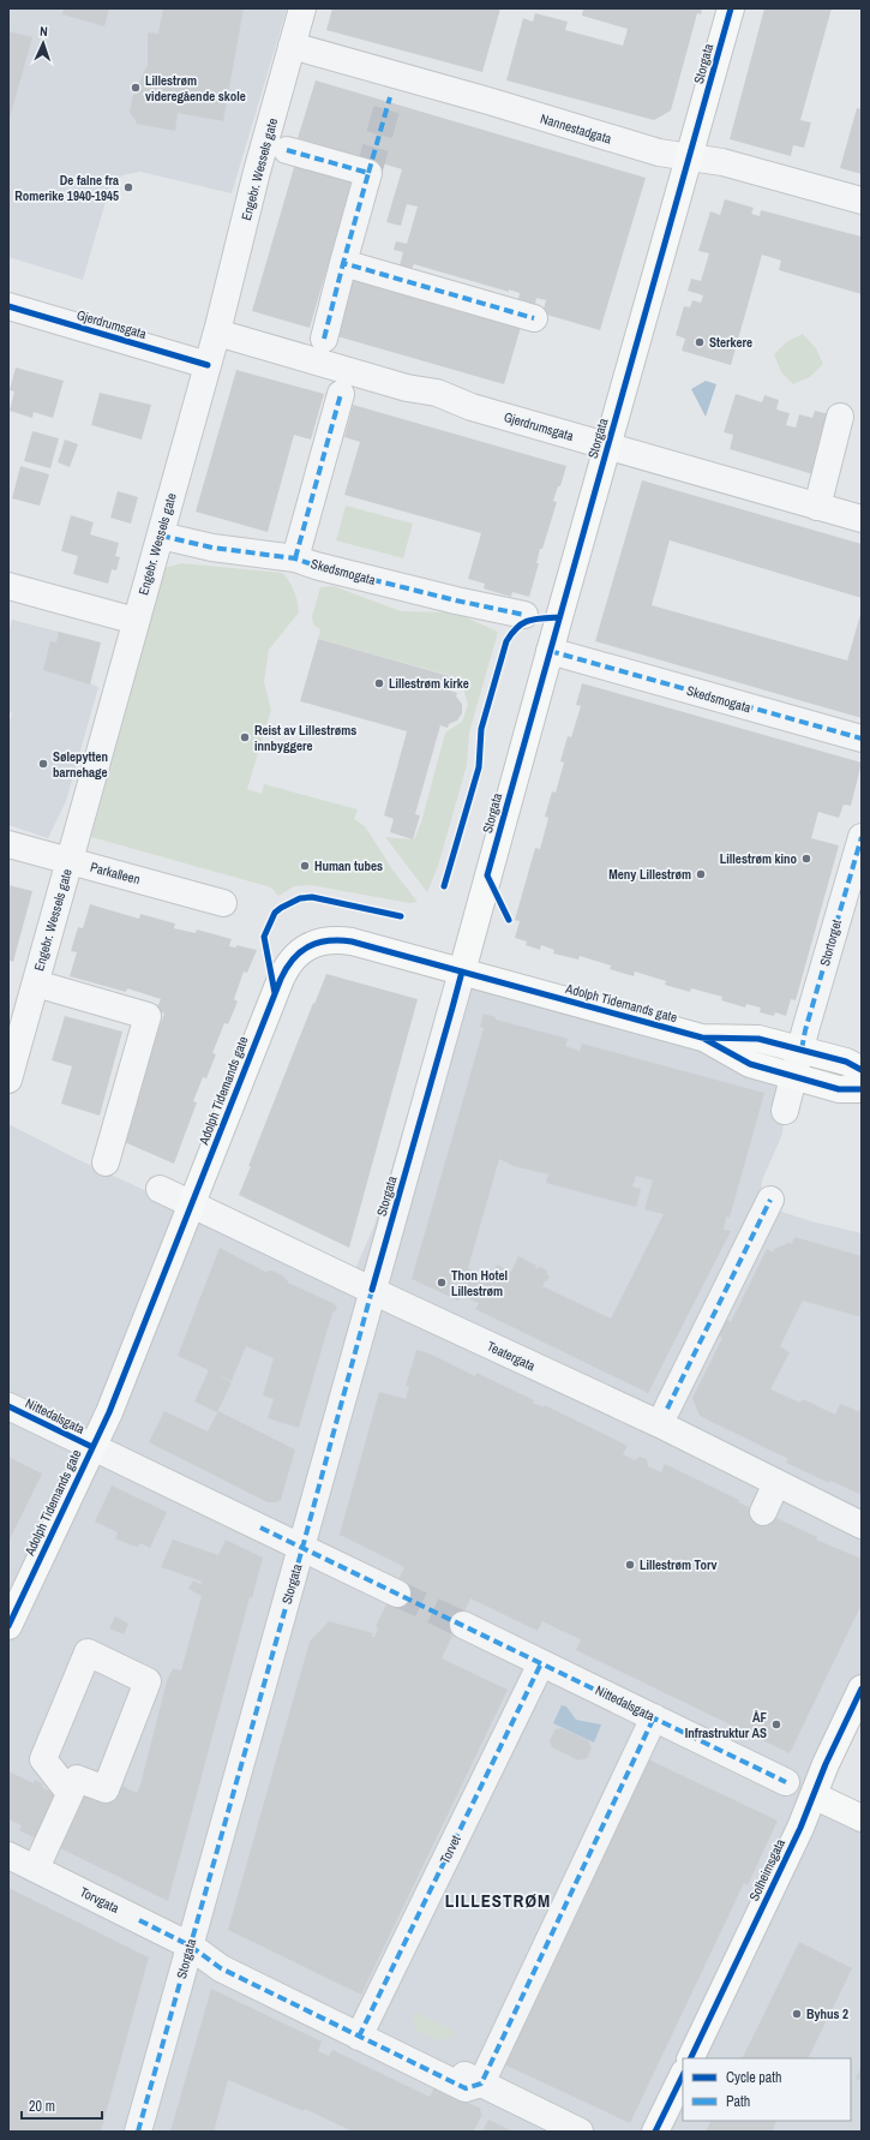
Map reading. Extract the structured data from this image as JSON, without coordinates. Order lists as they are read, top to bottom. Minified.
{"streets":{"main road":["Storgata","Adolph Tidemands gate","Solheimsgata"],"street":["Nannestadgata","Engebr. Wessels gate","Gjerdrumsgata","Skedsmogata","Parkalleen","Stortorget","Teatergata","Nittedalsgata","Torvet","Torvgata"]},"crossings":[["Storgata","Nannestadgata"],["Storgata","Gjerdrumsgata"],["Storgata","Skedsmogata"],["Storgata","Adolph Tidemands gate"],["Storgata","Teatergata"],["Storgata","Nittedalsgata"],["Storgata","Torvgata"],["Nannestadgata","Engebr. Wessels gate"],["Engebr. Wessels gate","Gjerdrumsgata"],["Engebr. Wessels gate","Skedsmogata"],["Engebr. Wessels gate","Parkalleen"],["Stortorget","Adolph Tidemands gate"],["Adolph Tidemands gate","Teatergata"],["Adolph Tidemands gate","Nittedalsgata"],["Nittedalsgata","Torvet"]],"districts":["LILLESTRØM"],"places":["Lillestrøm videregående skole","De falne fra Romerike 1940-1945","Sterkere","Lillestrøm kirke","Reist av Lillestrøms innbyggere","Sølepytten barnehage","Lillestrøm kino","Human tubes","Meny Lillestrøm","Thon Hotel Lillestrøm","Lillestrøm Torv","ÅF Infrastruktur AS","Byhus 2"],"legend":["Cycle path","Path"],"scale_bar":"20 m","north":"top"}
